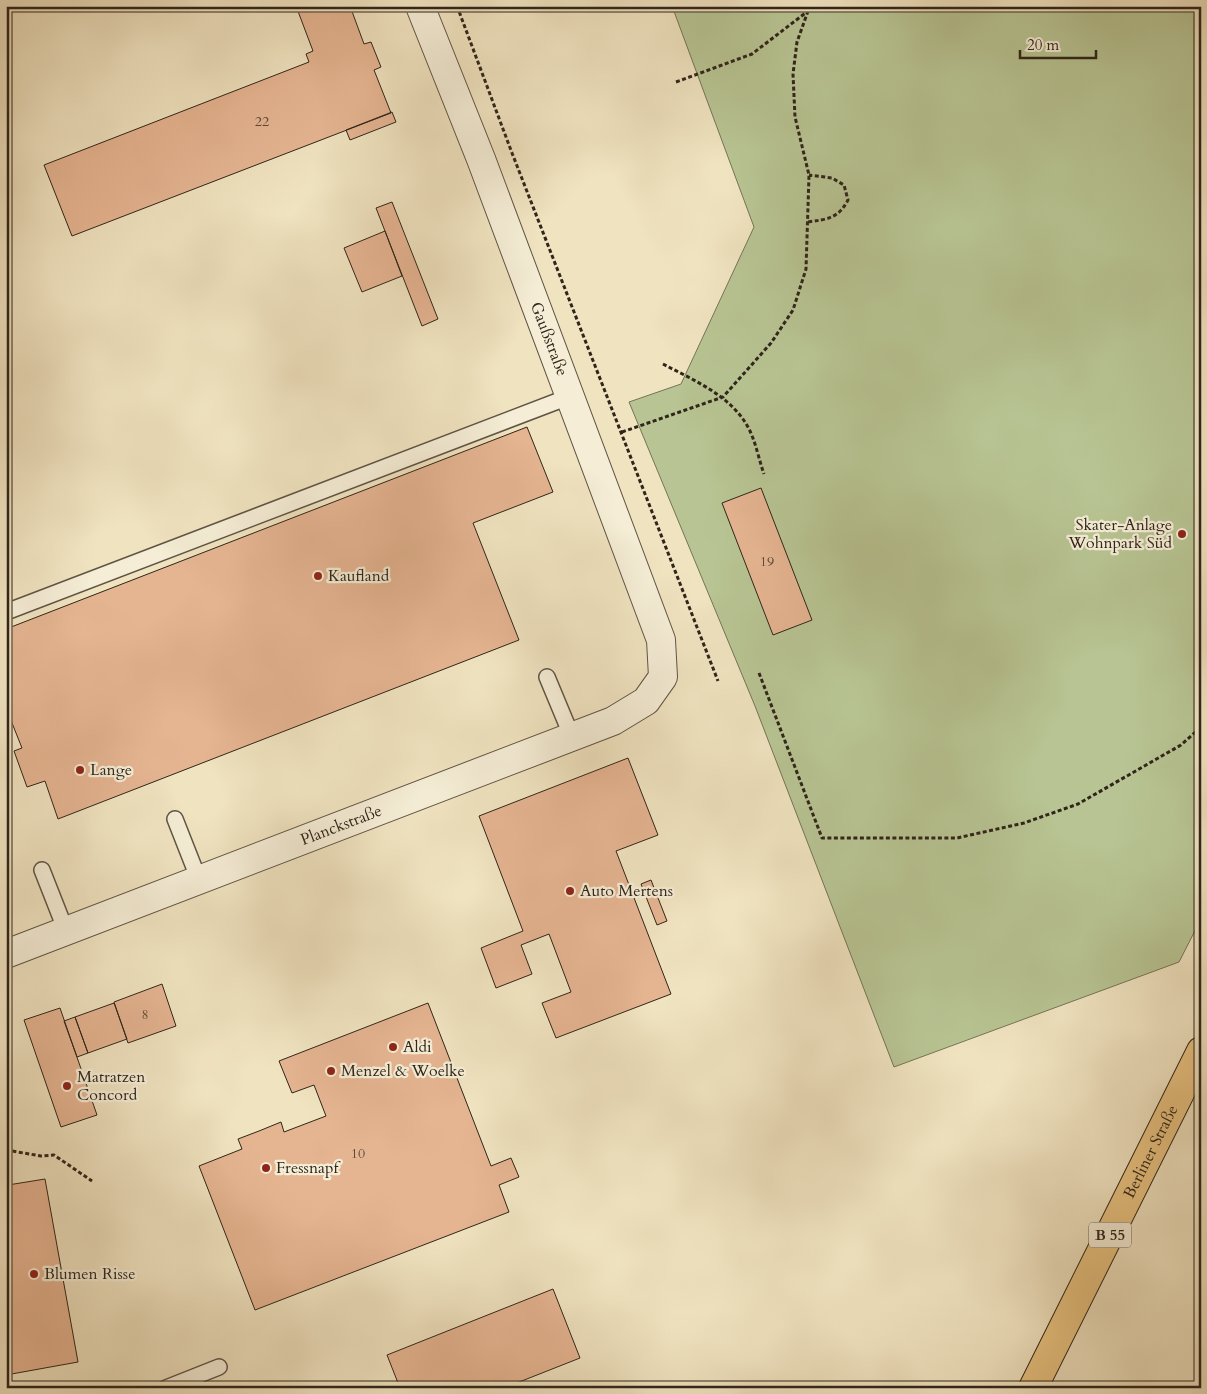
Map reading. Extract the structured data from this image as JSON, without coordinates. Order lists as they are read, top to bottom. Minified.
{"streets":{"main road":["Berliner Straße","B 55"],"street":["Gaußstraße","Planckstraße"]},"crossings":[["Gaußstraße","Planckstraße"]],"places":["Skater-Anlage Wohnpark Süd","Kaufland","Lange","Auto Mertens","Aldi","Menzel & Woelke","Matratzen Concord","Fressnapf","Blumen Risse"],"house_numbers":["22","19","8","10"],"scale_bar":"20 m"}
